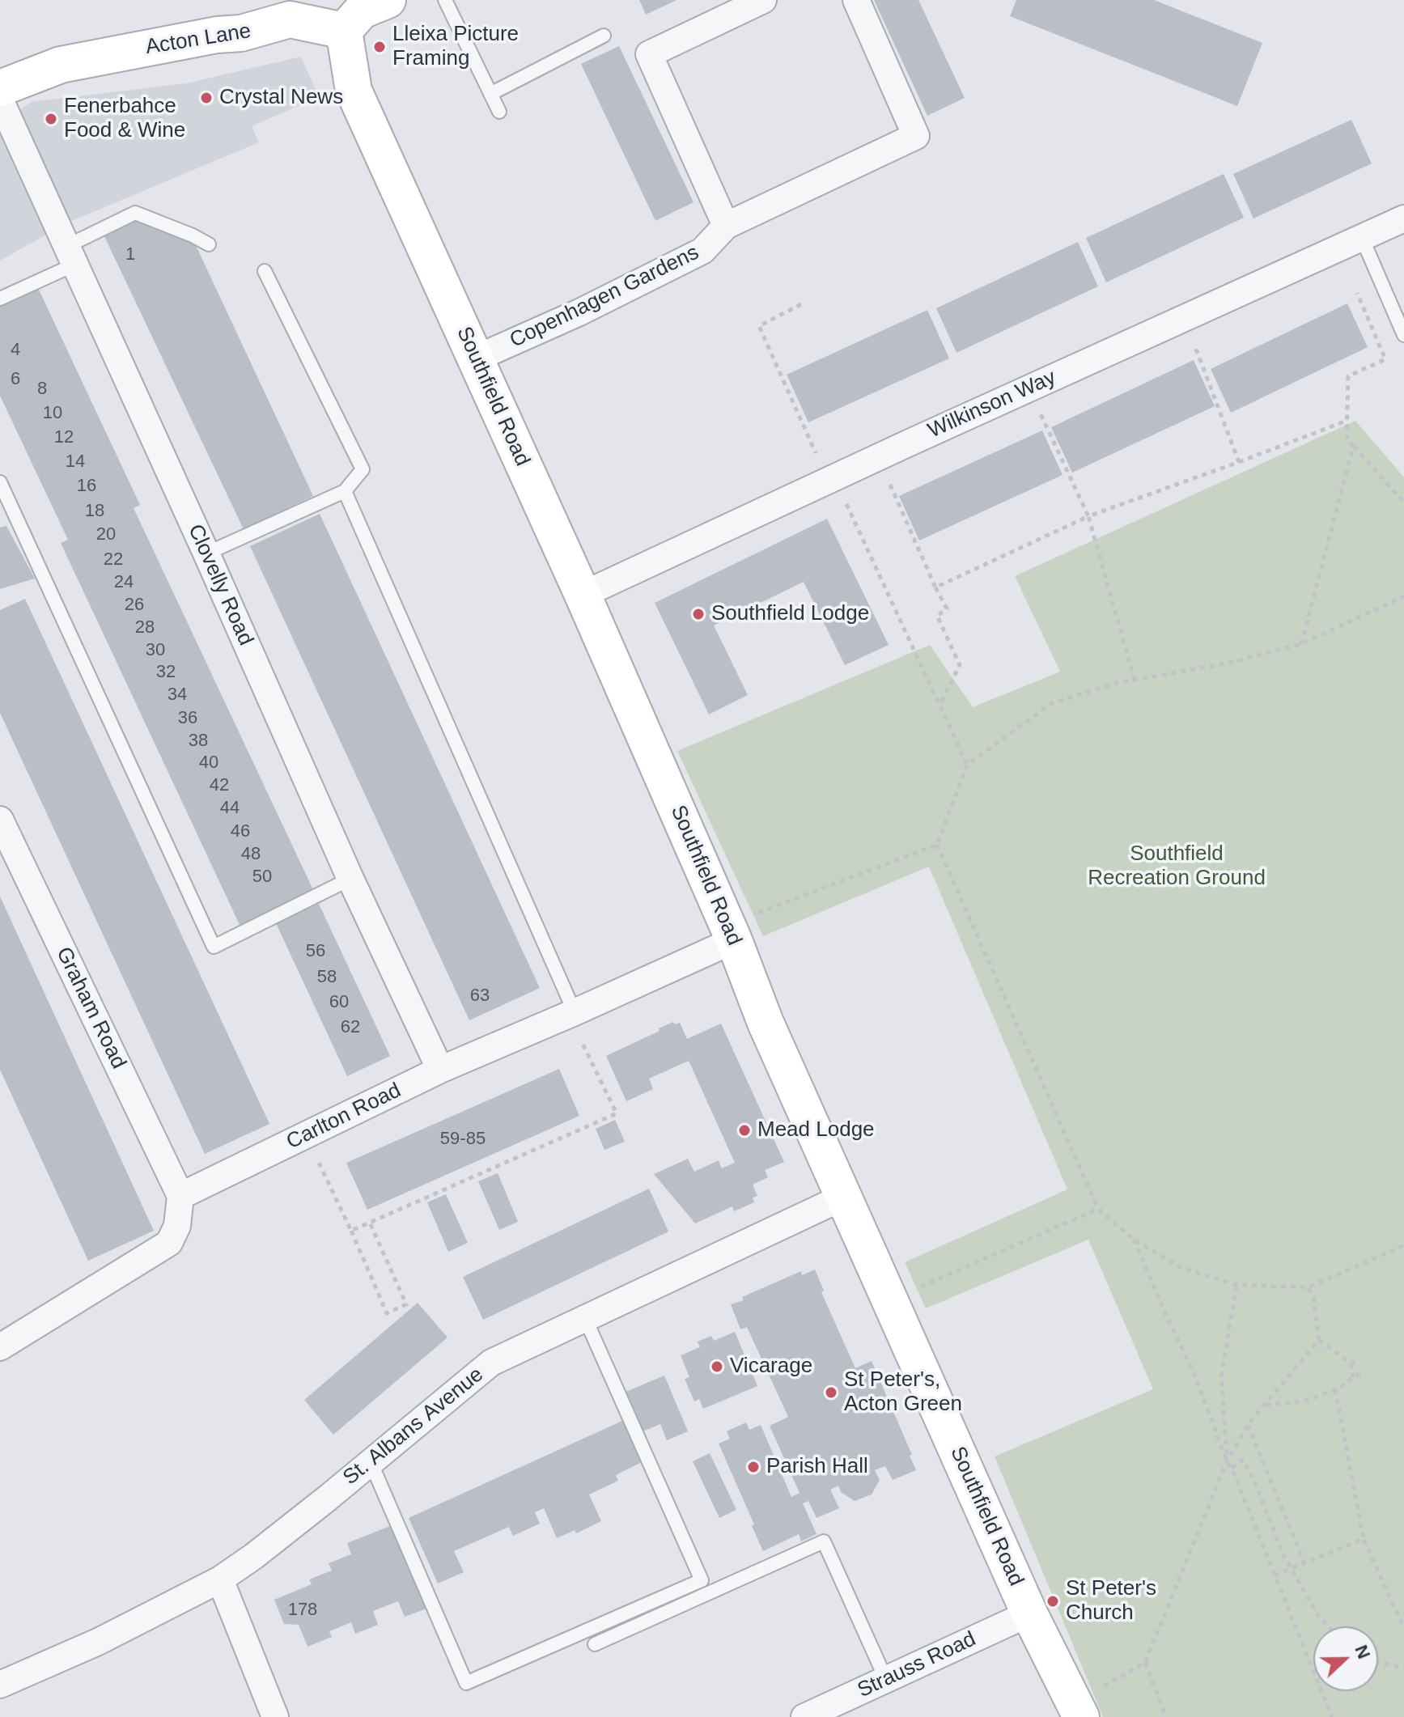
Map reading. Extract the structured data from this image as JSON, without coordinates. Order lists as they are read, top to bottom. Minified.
{"streets":{"main road":["Acton Lane","Southfield Road"],"street":["Copenhagen Gardens","Wilkinson Way","Clovelly Road","Graham Road","Carlton Road","St. Albans Avenue","Strauss Road"]},"crossings":[["Acton Lane","Southfield Road"],["Copenhagen Gardens","Southfield Road"],["Southfield Road","Wilkinson Way"],["Southfield Road","Carlton Road"],["Southfield Road","St. Albans Avenue"],["Southfield Road","Strauss Road"],["Clovelly Road","Carlton Road"],["Graham Road","Carlton Road"]],"parks":["Southfield Recreation Ground"],"places":["Lleixa Picture Framing","Crystal News","Fenerbahce Food & Wine","Southfield Lodge","Mead Lodge","Vicarage","St Peter's, Acton Green","Parish Hall","St Peter's Church"],"house_numbers":["1","4","6","8","10","12","14","16","18","20","22","24","26","28","30","32","34","36","38","40","42","44","46","48","50","56","58","63","60","62","59-85","178"],"north":"right"}
